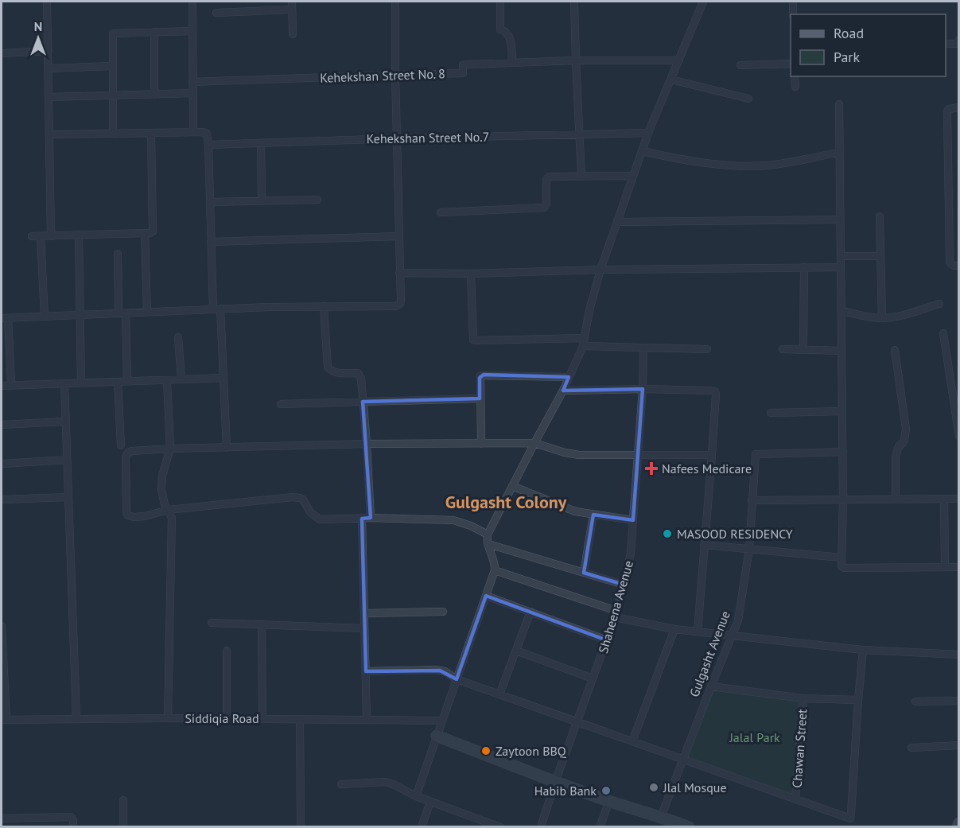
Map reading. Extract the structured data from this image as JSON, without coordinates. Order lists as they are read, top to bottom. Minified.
{"streets":{"street":["Kehekshan Street No. 8","Kehekshan Street No.7","Shaheena Avenue","Gulgasht Avenue","Siddiqia Road","Chawan Street"]},"districts":["Gulgasht Colony"],"parks":["Jalal Park"],"places":{"health":["Nafees Medicare"],"other":["MASOOD RESIDENCY","Zaytoon BBQ","Jlal Mosque","Habib Bank"]},"legend":["Road","Park"],"north":"top"}
